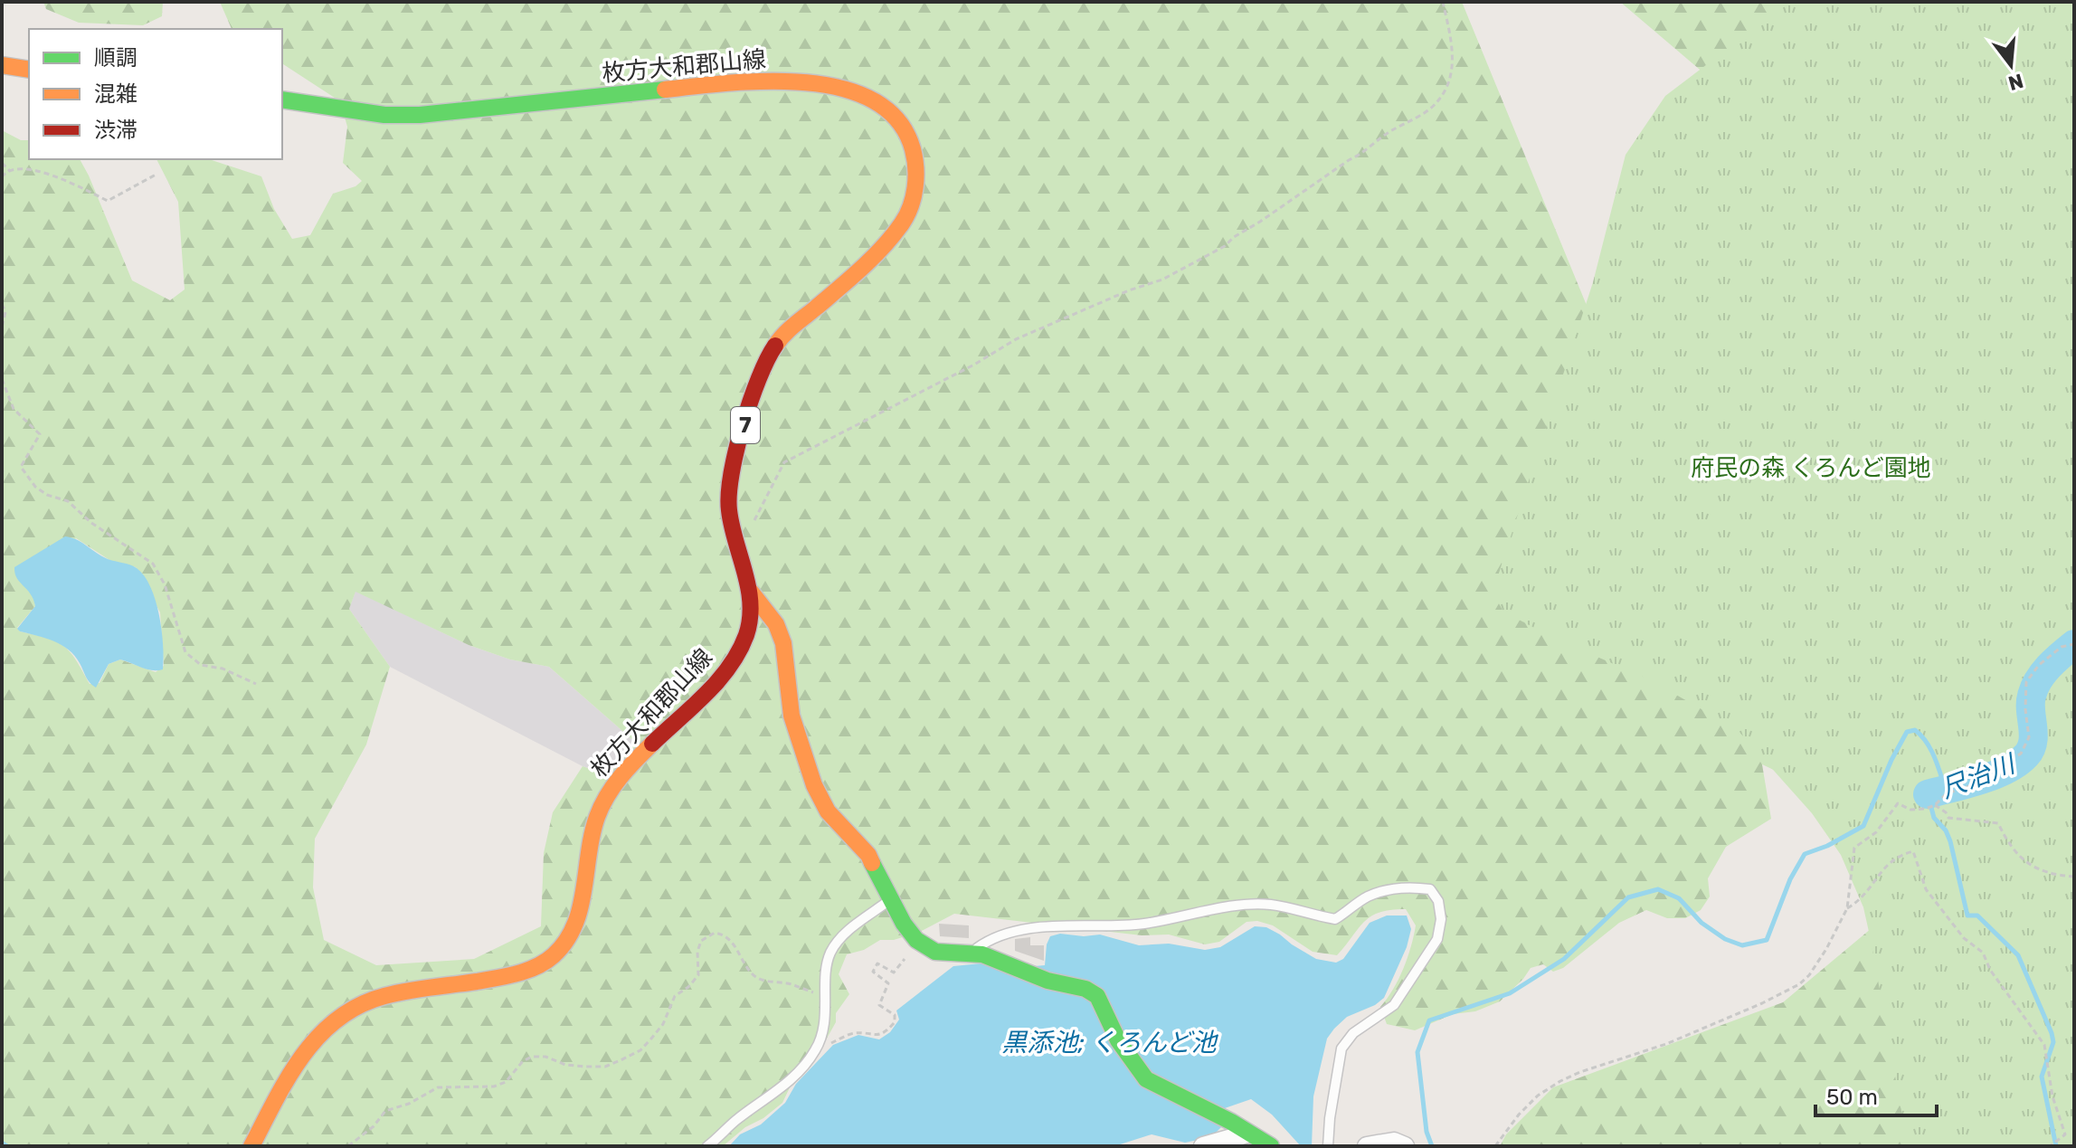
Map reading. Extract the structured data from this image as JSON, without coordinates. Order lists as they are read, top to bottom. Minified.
{"streets":{"main road":["枚方大和郡山線","7"]},"water":["尺治川","黒添池; くろんど池"],"parks":["府民の森 くろんど園地"],"legend":["順調","混雑","渋滞"],"scale_bar":"50 m","north":"bottom"}
